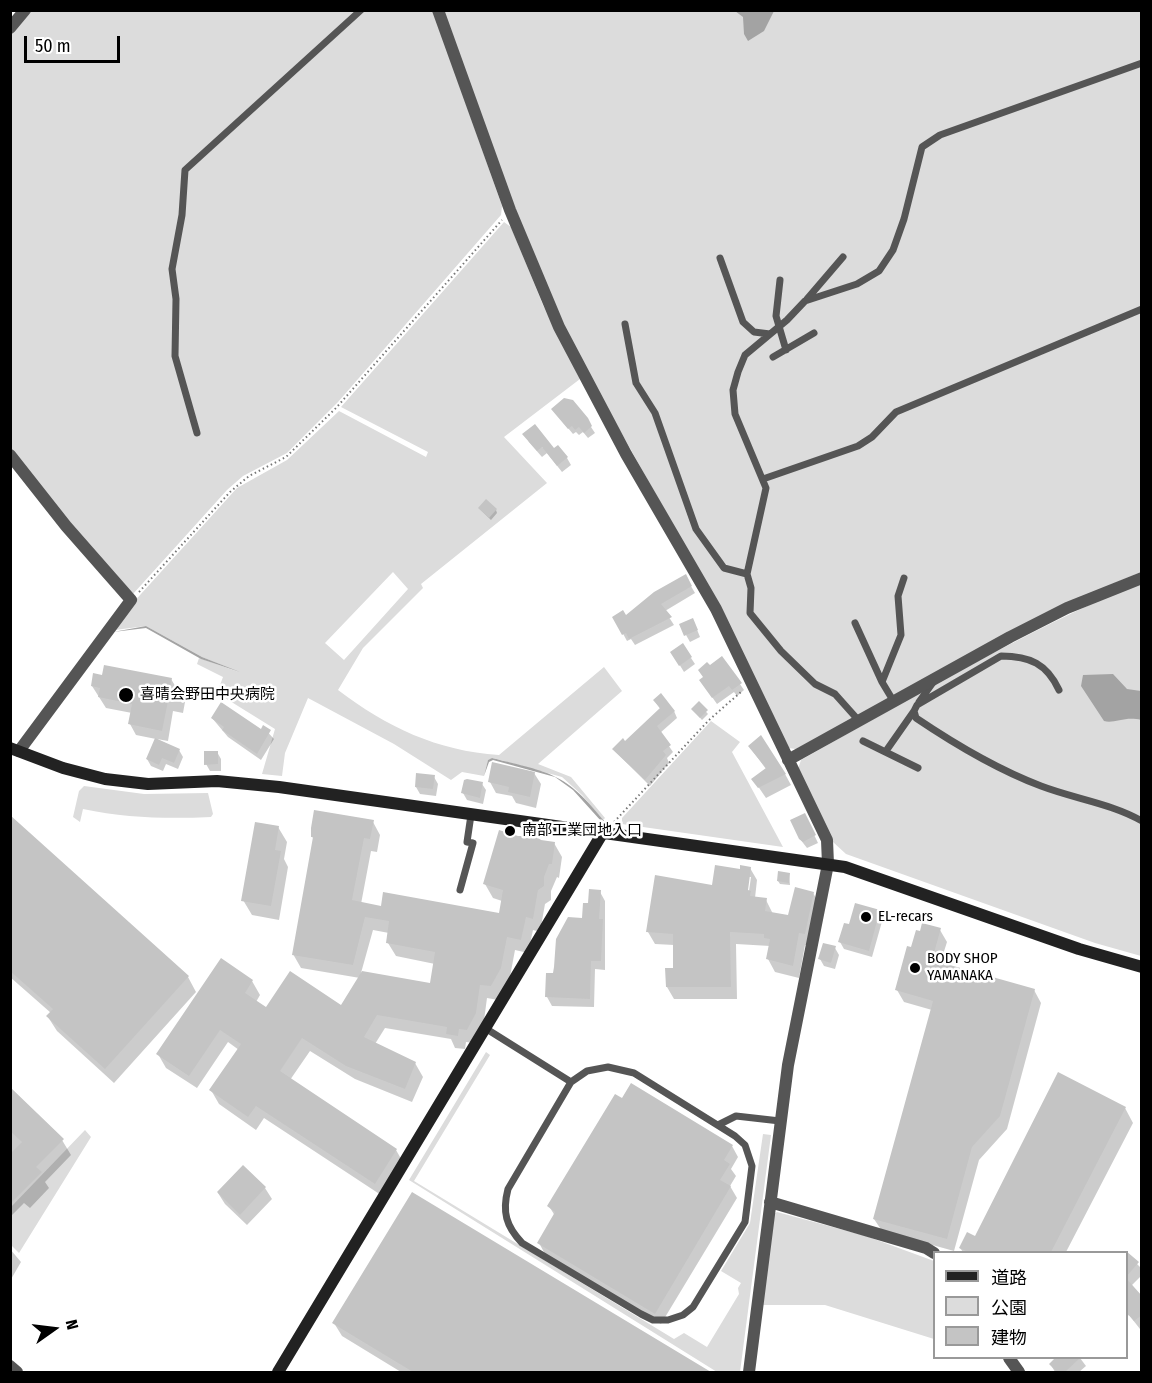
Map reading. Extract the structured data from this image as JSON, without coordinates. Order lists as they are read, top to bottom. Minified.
{"places":["喜晴会野田中央病院","南部工業団地入口","EL-recars","BODY SHOP YAMANAKA"],"legend":["道路","公園","建物"],"scale_bar":"50 m","north":"right"}
